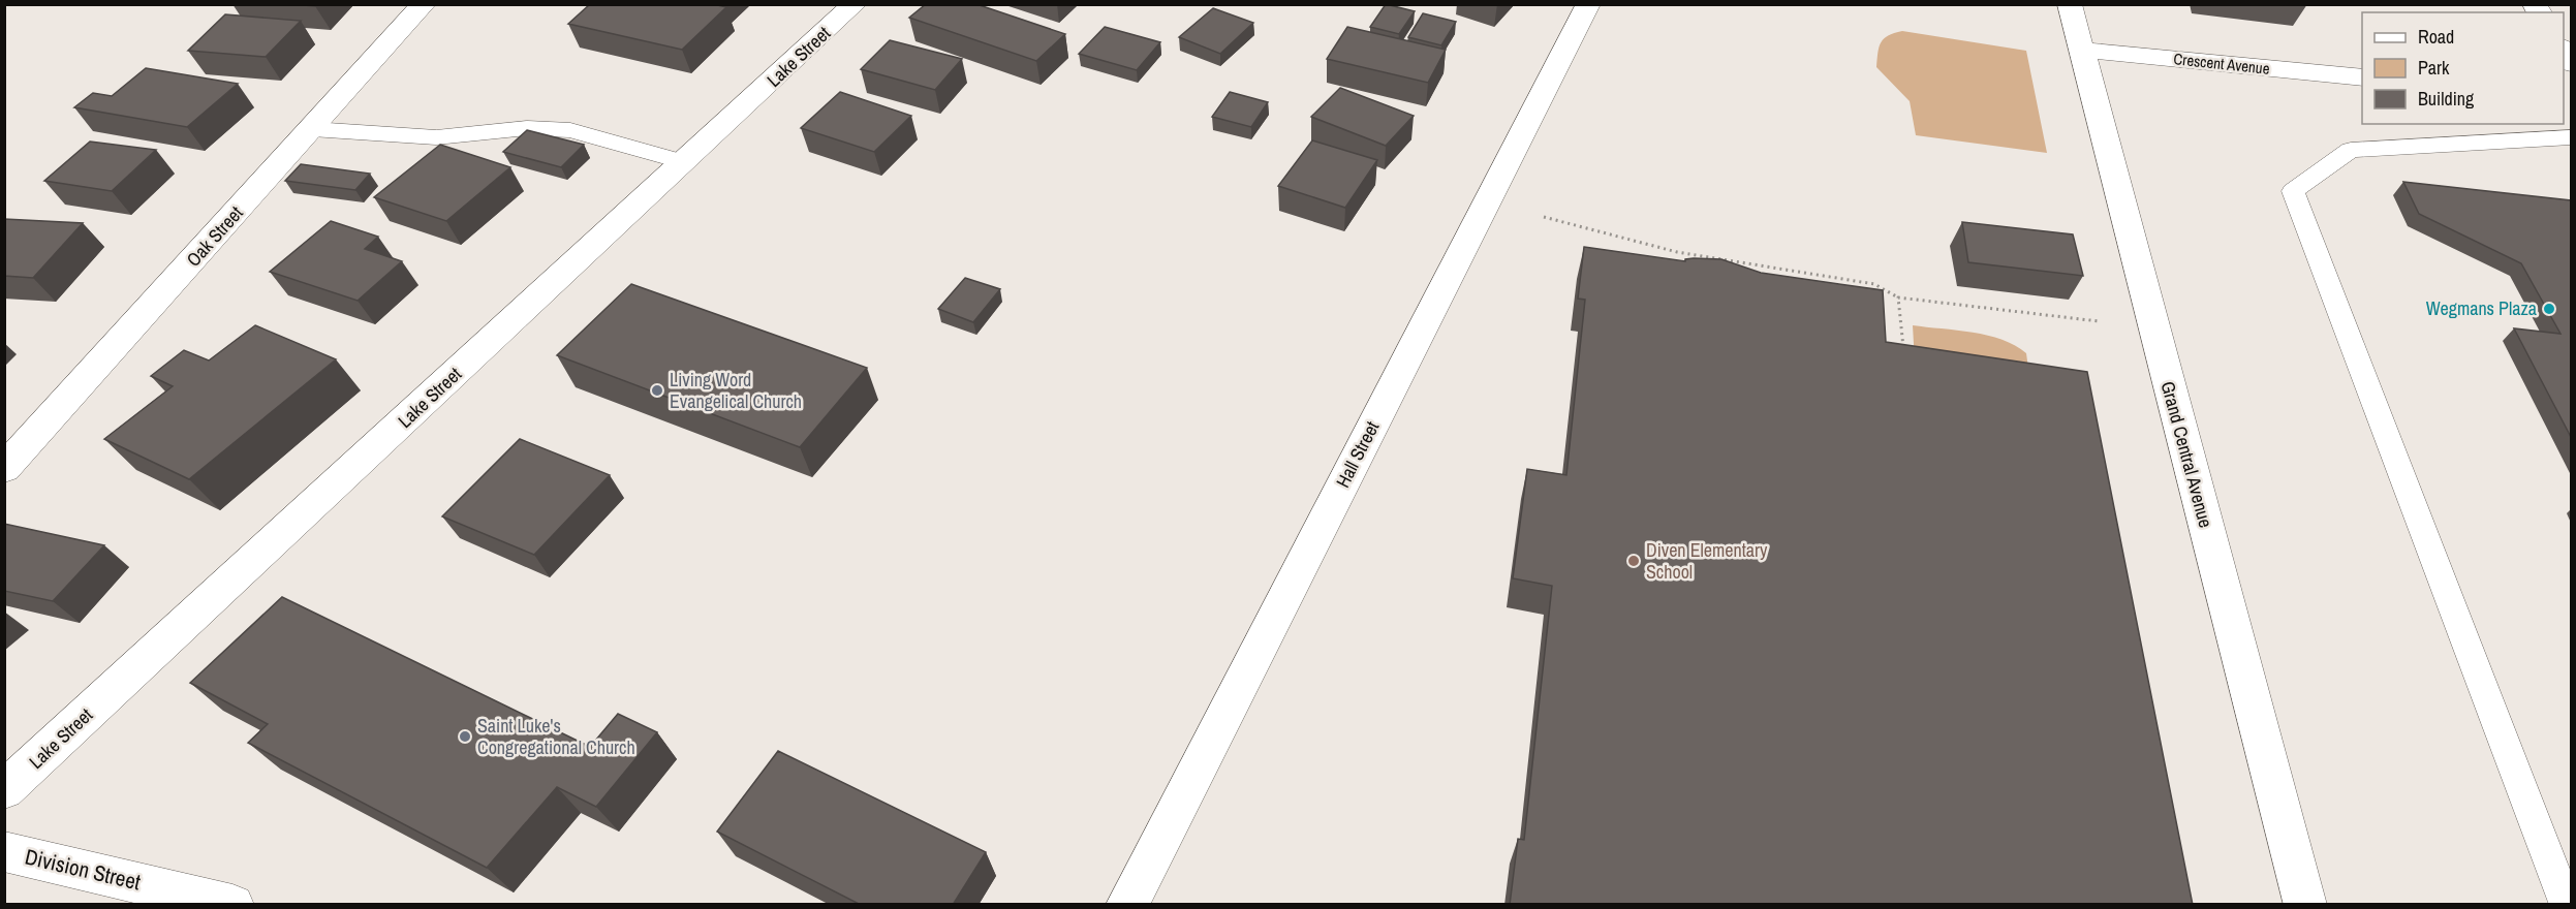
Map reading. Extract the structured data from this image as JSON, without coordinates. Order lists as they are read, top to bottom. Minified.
{"streets":{"street":["Lake Street","Crescent Avenue","Oak Street","Hall Street","Grand Central Avenue","Division Street"]},"crossings":[["Crescent Avenue","Grand Central Avenue"]],"places":["Wegmans Plaza","Living Word Evangelical Church","Diven Elementary School","Saint Luke's Congregational Church"],"legend":["Road","Park","Building"]}
